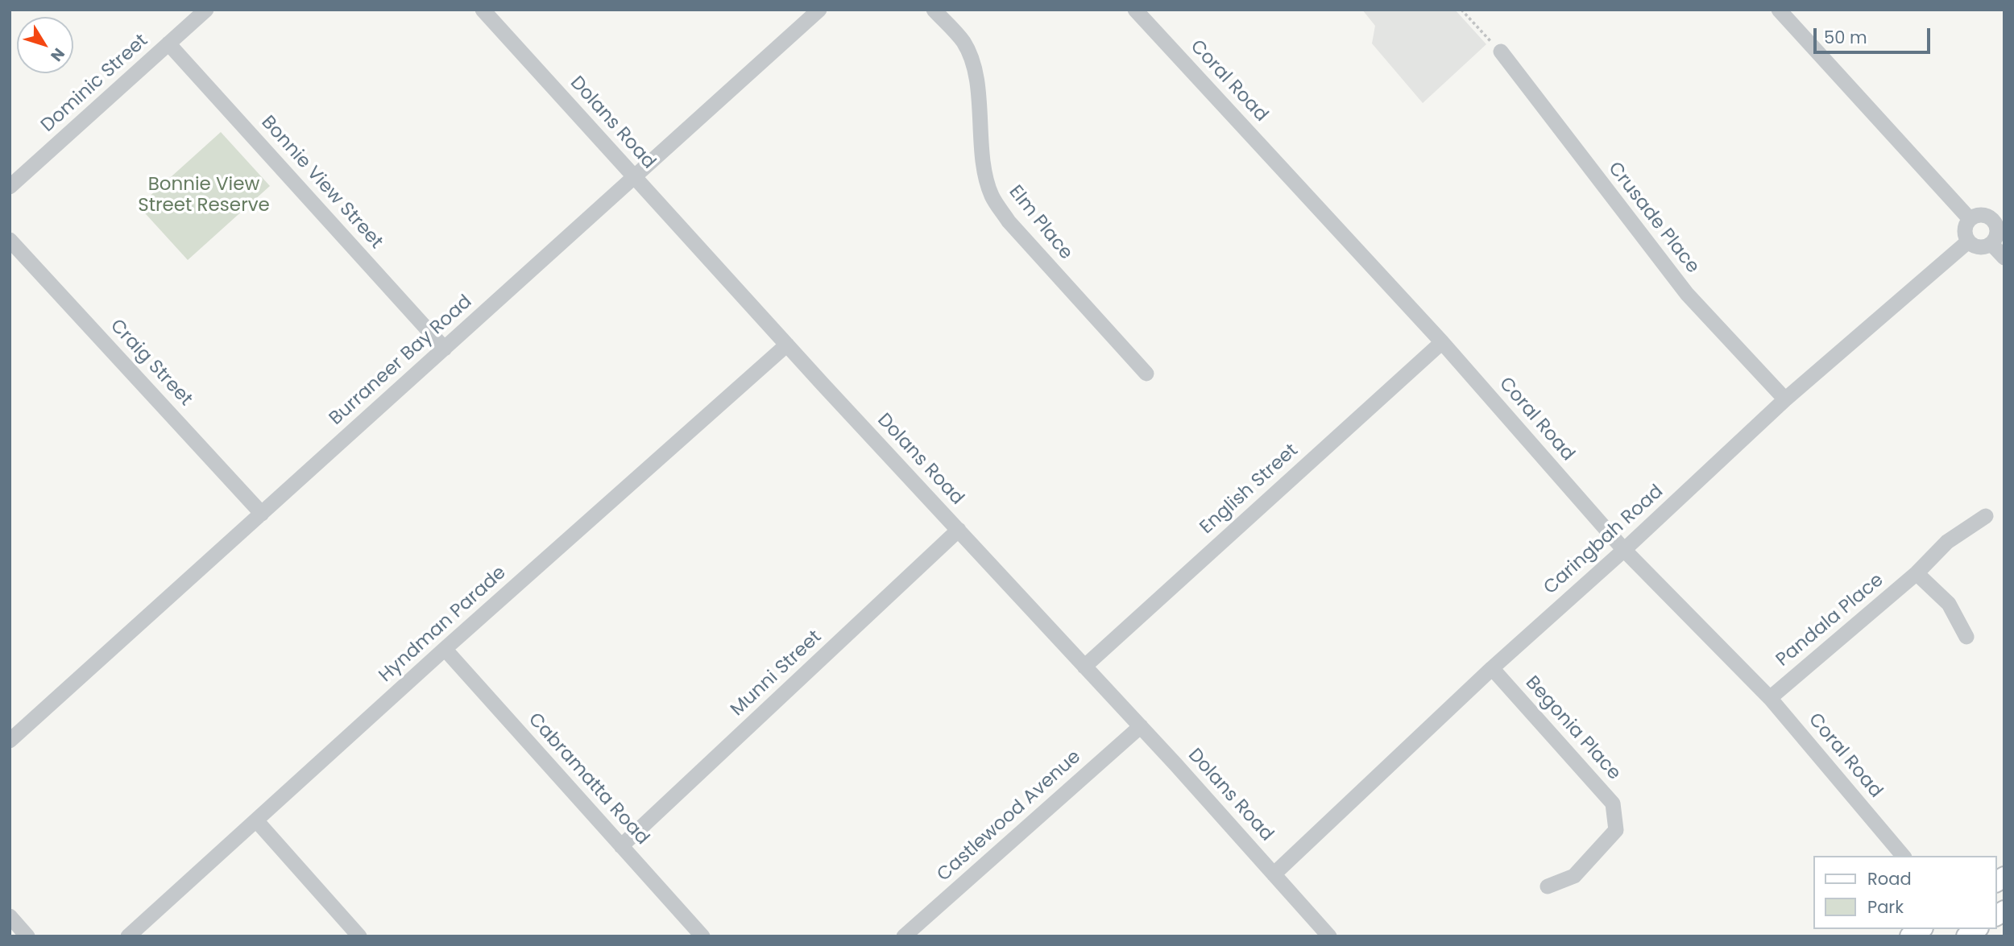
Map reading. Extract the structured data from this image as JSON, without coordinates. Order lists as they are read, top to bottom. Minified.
{"streets":{"street":["Coral Road","Dominic Street","Dolans Road","Bonnie View Street","Crusade Place","Elm Place","Burraneer Bay Road","Craig Street","English Street","Caringbah Road","Pandala Place","Hyndman Parade","Munni Street","Begonia Place","Cabramatta Road","Castlewood Avenue"]},"crossings":[["Coral Road","English Street"],["Coral Road","Caringbah Road"],["Coral Road","Pandala Place"],["Dominic Street","Bonnie View Street"],["Dolans Road","Burraneer Bay Road"],["Dolans Road","English Street"],["Dolans Road","Caringbah Road"],["Dolans Road","Hyndman Parade"],["Dolans Road","Munni Street"],["Dolans Road","Castlewood Avenue"],["Bonnie View Street","Burraneer Bay Road"],["Crusade Place","Caringbah Road"],["Burraneer Bay Road","Craig Street"],["Caringbah Road","Begonia Place"],["Hyndman Parade","Cabramatta Road"],["Munni Street","Cabramatta Road"]],"parks":["Bonnie View Street Reserve"],"legend":["Road","Park"],"scale_bar":"50 m","north":"bottom right"}
